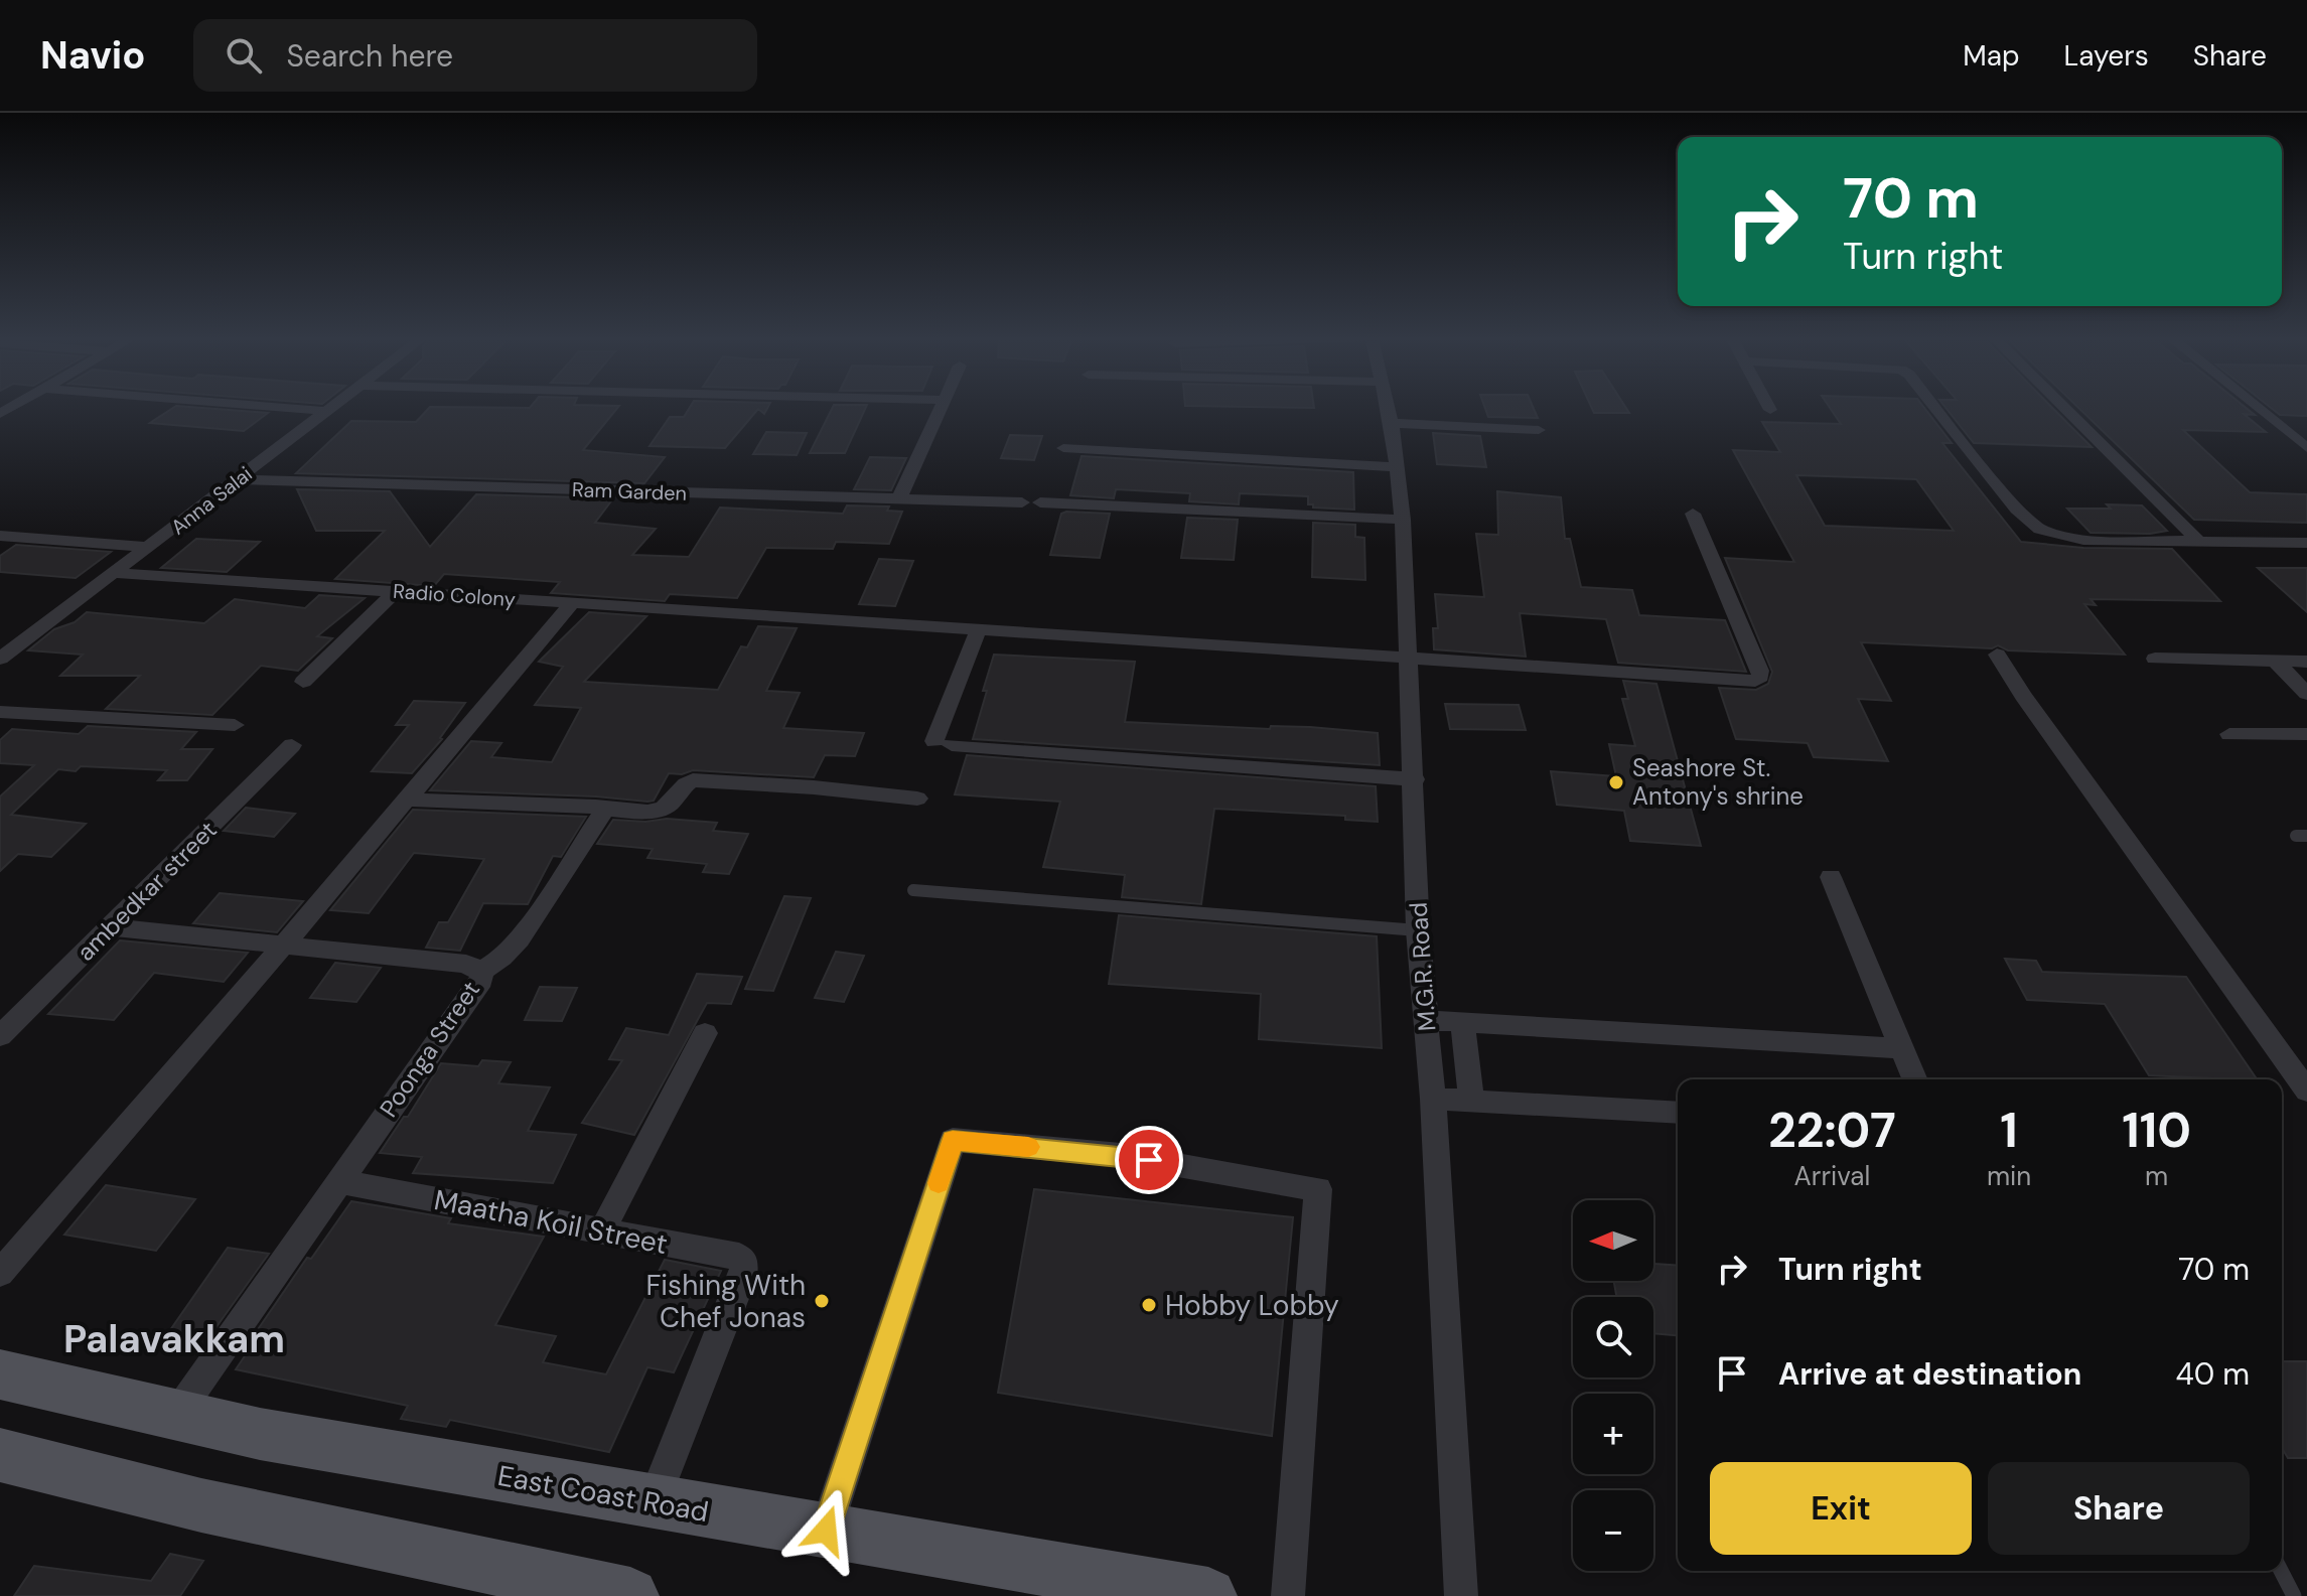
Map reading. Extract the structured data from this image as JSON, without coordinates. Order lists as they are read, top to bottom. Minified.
{"streets":{"main road":["East Coast Road"],"street":["Ram Garden","Anna Salai","Radio Colony","ambedkar street","M.G.R. Road","Poonga Street","Maatha Koil Street"]},"crossings":[["Ram Garden","Anna Salai"],["Anna Salai","Radio Colony"],["Radio Colony","M.G.R. Road"],["Poonga Street","Maatha Koil Street"],["Poonga Street","East Coast Road"],["Maatha Koil Street","East Coast Road"]],"districts":["Palavakkam"],"places":["Seashore St. Antony's shrine","Fishing With Chef Jonas","Hobby Lobby"],"north":"left","page":{"header":"Navio","search":"Search here","nav":["Map","Layers","Share"],"turn":["70 m","Turn right"],"eta":["22:07","Arrival","1","min","110","m"],"map_buttons":["+","−"],"list":[{"name":"Turn right","value":"70 m"},{"name":"Arrive at destination","value":"40 m"}],"buttons":["Exit","Share"]}}
